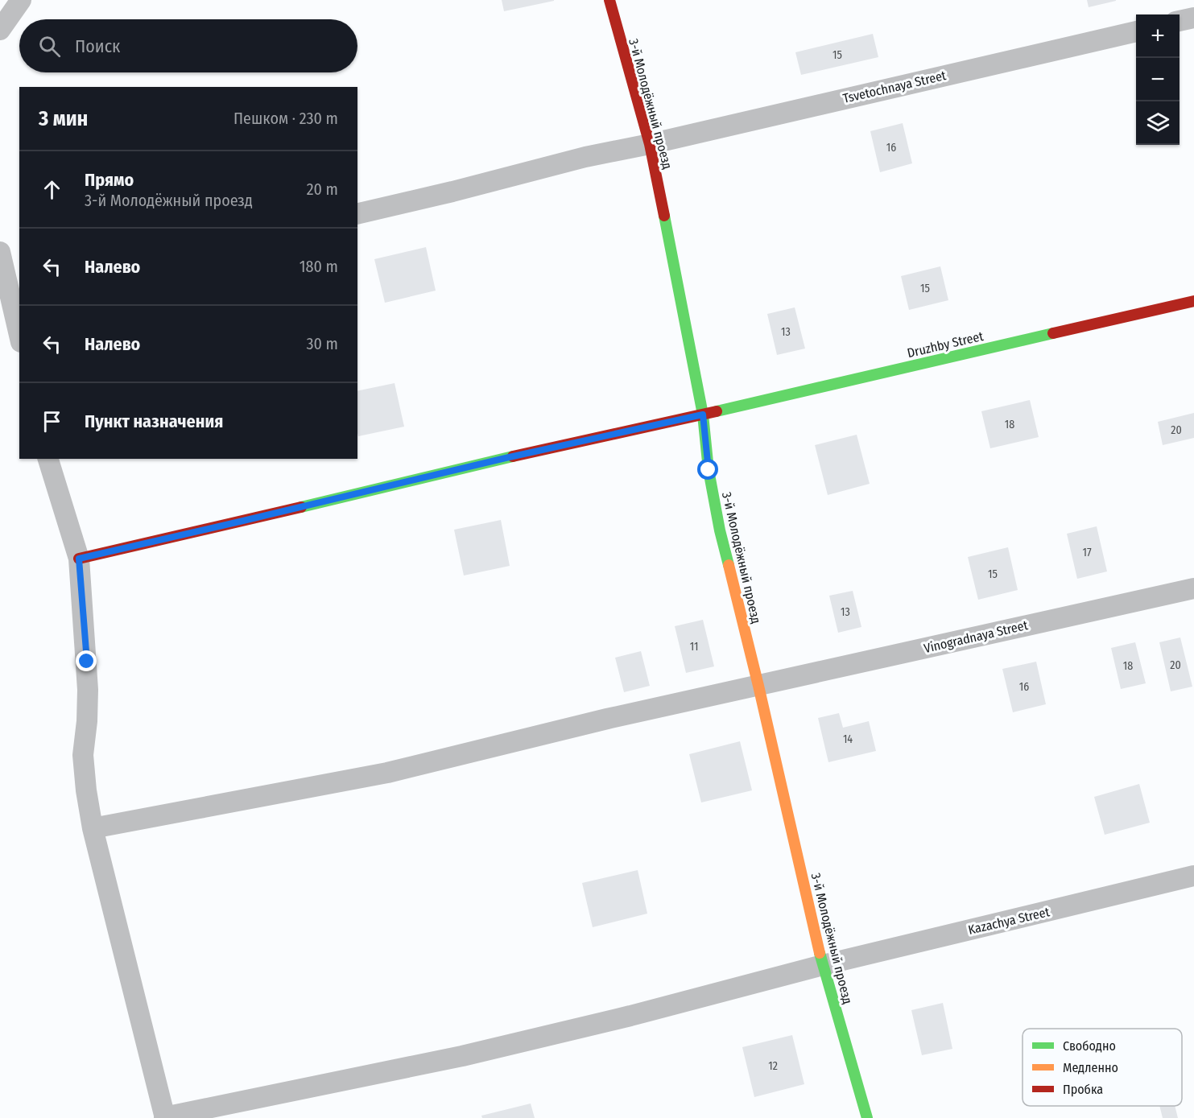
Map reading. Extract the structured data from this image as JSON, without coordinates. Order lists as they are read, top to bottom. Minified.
{"streets":{"street":["Tsvetochnaya Street","3-й Молодёжный проезд","Druzhby Street","Vinogradnaya Street","Kazachya Street"]},"crossings":[["Tsvetochnaya Street","3-й Молодёжный проезд"],["3-й Молодёжный проезд","Druzhby Street"],["3-й Молодёжный проезд","Vinogradnaya Street"],["3-й Молодёжный проезд","Kazachya Street"]],"house_numbers":["15","16","15","13","18","20","17","15","13","11","20","18","16","14","12"],"legend":["Свободно","Медленно","Пробка"],"page":{"map_buttons":["+","−"],"search":"Поиск","heading":["3 мин","Пешком · 230 m"],"list":[["Прямо","3-й Молодёжный проезд","20 m"],["Налево","180 m"],["Налево","30 m"],"Пункт назначения"]}}
